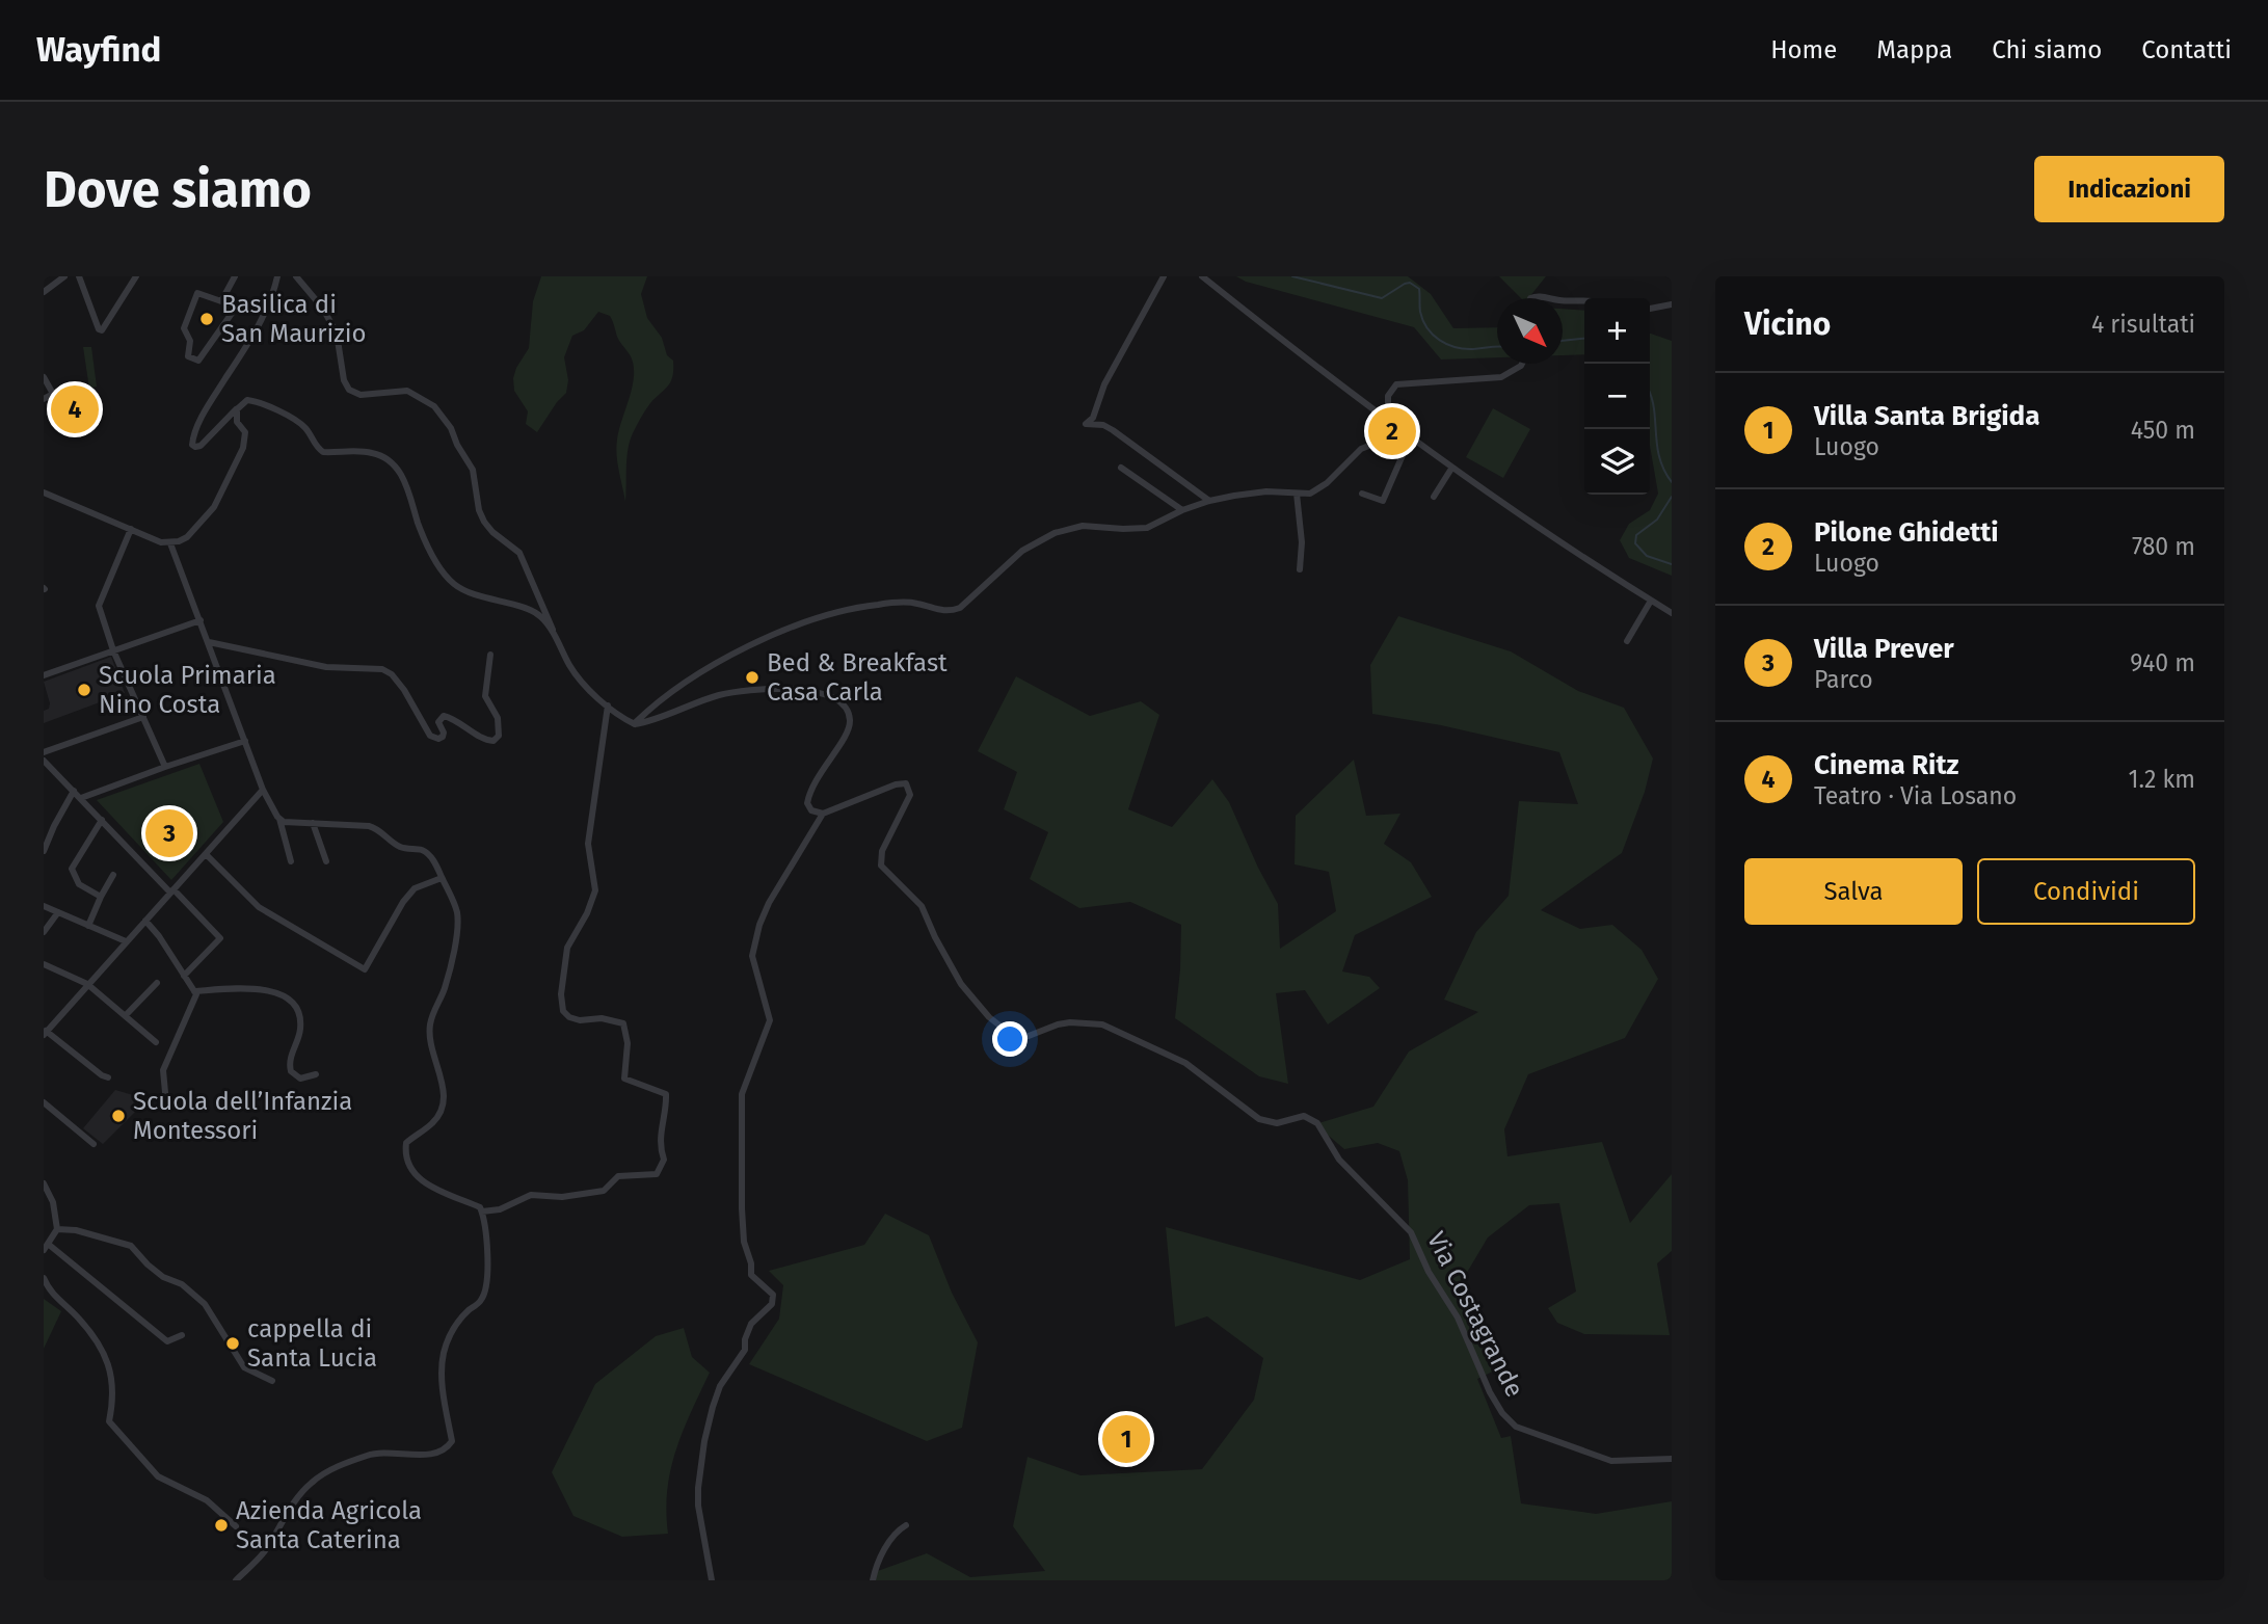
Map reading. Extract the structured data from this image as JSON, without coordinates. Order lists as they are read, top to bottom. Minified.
{"streets":{"street":["Via Costagrande"]},"places":["Basilica di San Maurizio","Bed & Breakfast Casa Carla","Scuola Primaria Nino Costa","Scuola dell’Infanzia Montessori","cappella di Santa Lucia","Azienda Agricola Santa Caterina"],"north":"bottom right","page":{"header":"Wayfind","nav":["Home","Mappa","Chi siamo","Contatti"],"buttons":["Indicazioni",["Salva","Condividi"]],"title":"Dove siamo","heading":["Vicino","4 risultati"],"map_buttons":["+","−"],"list":[{"mark":"1","name":"Villa Santa Brigida","note":"Luogo","value":"450 m"},{"mark":"2","name":"Pilone Ghidetti","note":"Luogo","value":"780 m"},{"mark":"3","name":"Villa Prever","note":"Parco","value":"940 m"},{"mark":"4","name":"Cinema Ritz","note":"Teatro · Via Losano","value":"1.2 km"}],"pins":["4","2","3","1"]}}
